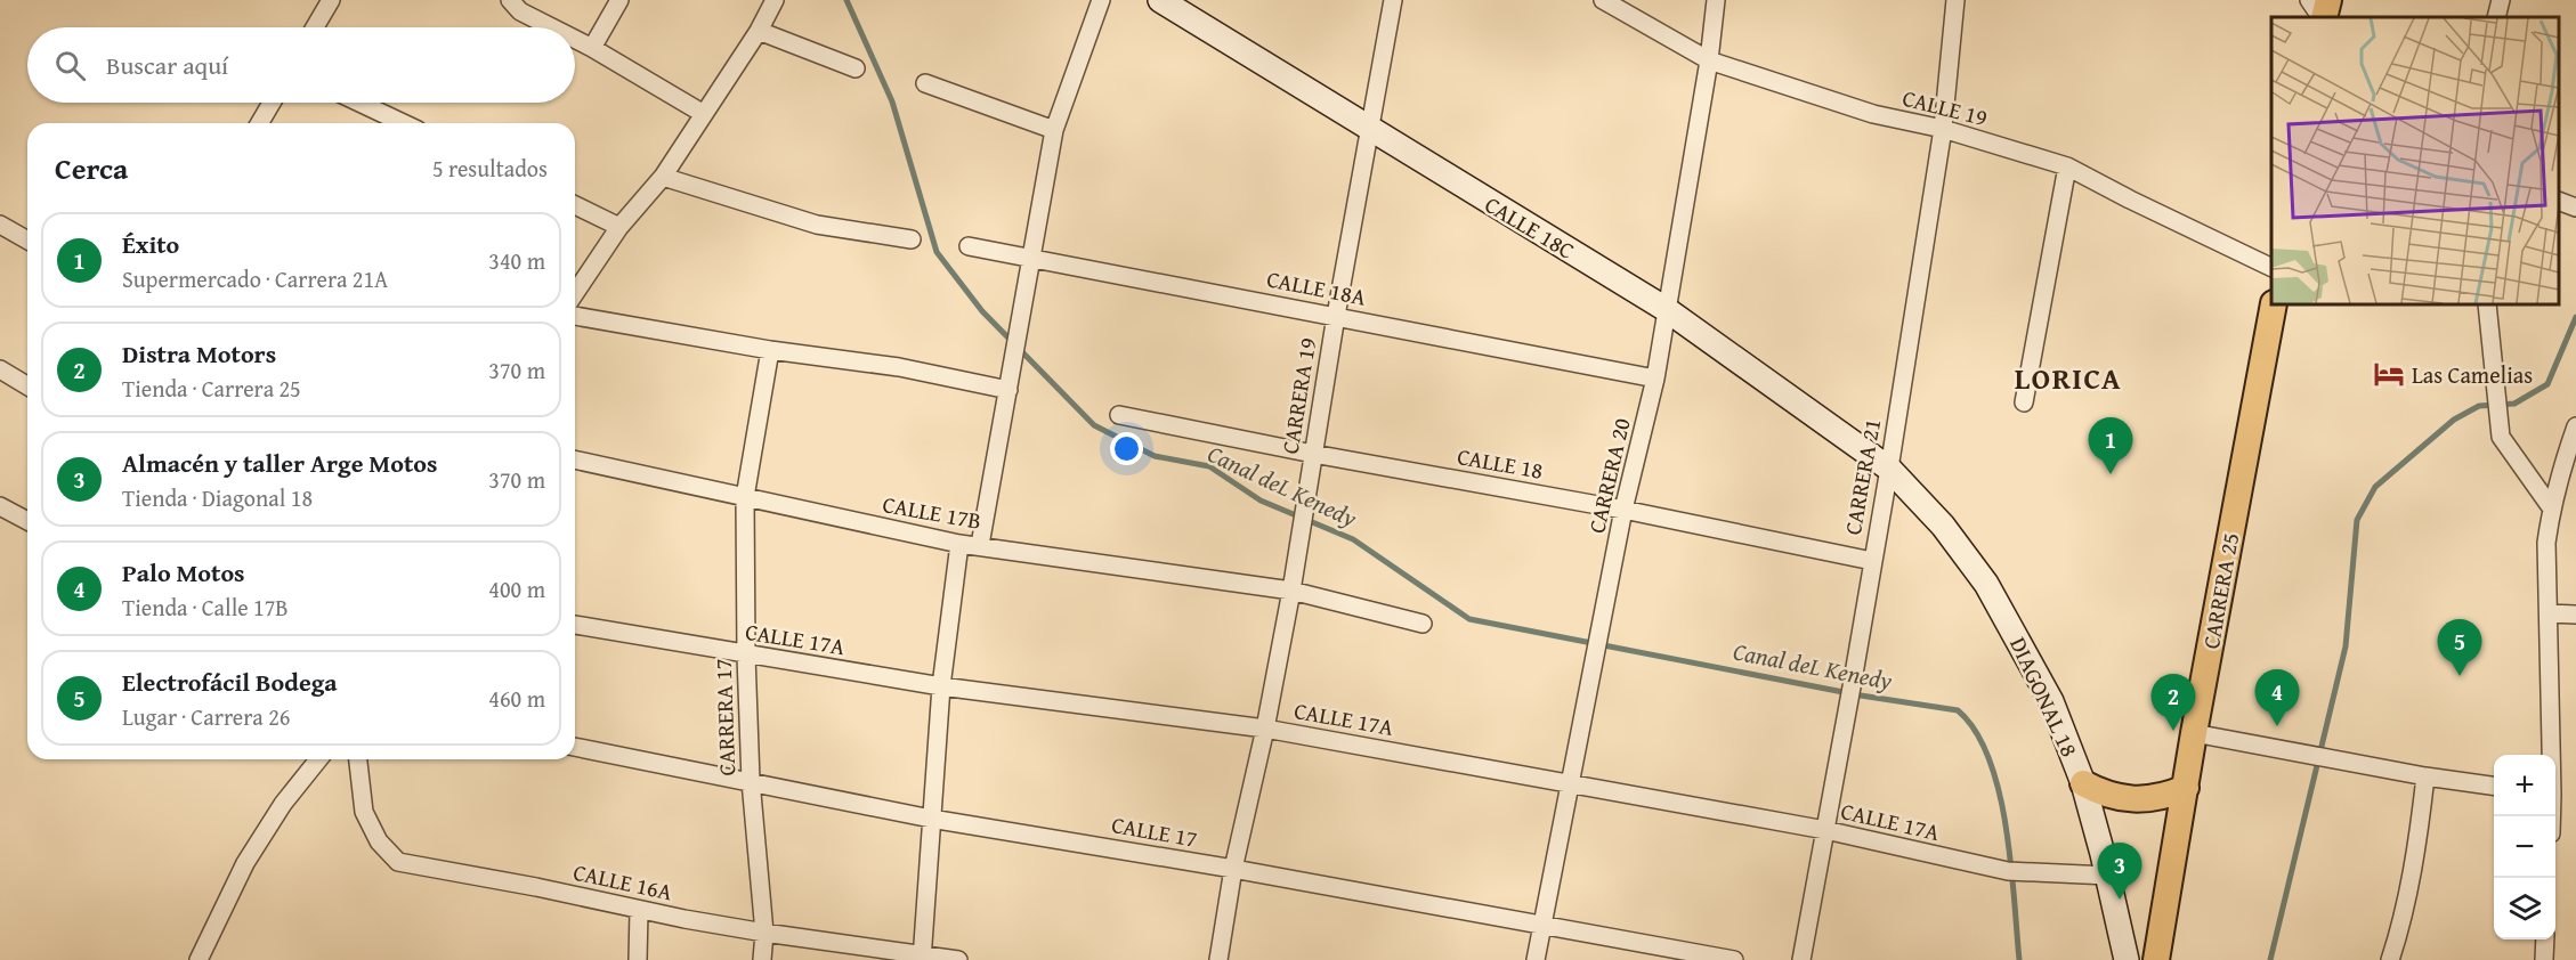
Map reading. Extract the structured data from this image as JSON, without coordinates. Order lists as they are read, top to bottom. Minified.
{"streets":{"main road":["CALLE 18C","CARRERA 25","DIAGONAL 18"],"street":["CALLE 19","CALLE 18A","CARRERA 19","CALLE 18","CARRERA 20","CARRERA 21","CALLE 17B","CALLE 17A","CARRERA 17","CALLE 17","CALLE 16A"]},"crossings":[["CALLE 19","CARRERA 20"],["CALLE 19","CARRERA 21"],["CALLE 18C","CARRERA 19"],["CALLE 18C","CARRERA 20"],["CALLE 18C","CARRERA 21"],["CALLE 18C","DIAGONAL 18"],["CALLE 18A","CARRERA 19"],["CALLE 18A","CARRERA 20"],["CARRERA 19","CALLE 18"],["CARRERA 19","CALLE 17B"],["CARRERA 19","CALLE 17A"],["CARRERA 19","CALLE 17"],["CALLE 18","CARRERA 20"],["CALLE 18","CARRERA 21"],["CARRERA 20","CALLE 17A"],["CARRERA 20","CALLE 17"],["CARRERA 21","CALLE 17A"],["CARRERA 21","DIAGONAL 18"],["CALLE 17B","CARRERA 17"],["CALLE 17A","DIAGONAL 18"],["CALLE 17A","CARRERA 17"],["CARRERA 17","CALLE 17"],["CARRERA 17","CALLE 16A"]],"districts":["LORICA"],"water":["Canal deL Kenedy"],"places":{"hotel":["Las Camelias"]},"page":{"search":"Buscar aquí","heading":["Cerca","5 resultados"],"list":[{"mark":"1","name":"Éxito","note":"Supermercado · Carrera 21A","value":"340 m"},{"mark":"2","name":"Distra Motors","note":"Tienda · Carrera 25","value":"370 m"},{"mark":"3","name":"Almacén y taller Arge Motos","note":"Tienda · Diagonal 18","value":"370 m"},{"mark":"4","name":"Palo Motos","note":"Tienda · Calle 17B","value":"400 m"},{"mark":"5","name":"Electrofácil Bodega","note":"Lugar · Carrera 26","value":"460 m"}],"pins":["1","5","4","2","3"],"map_buttons":["+","−"]}}
